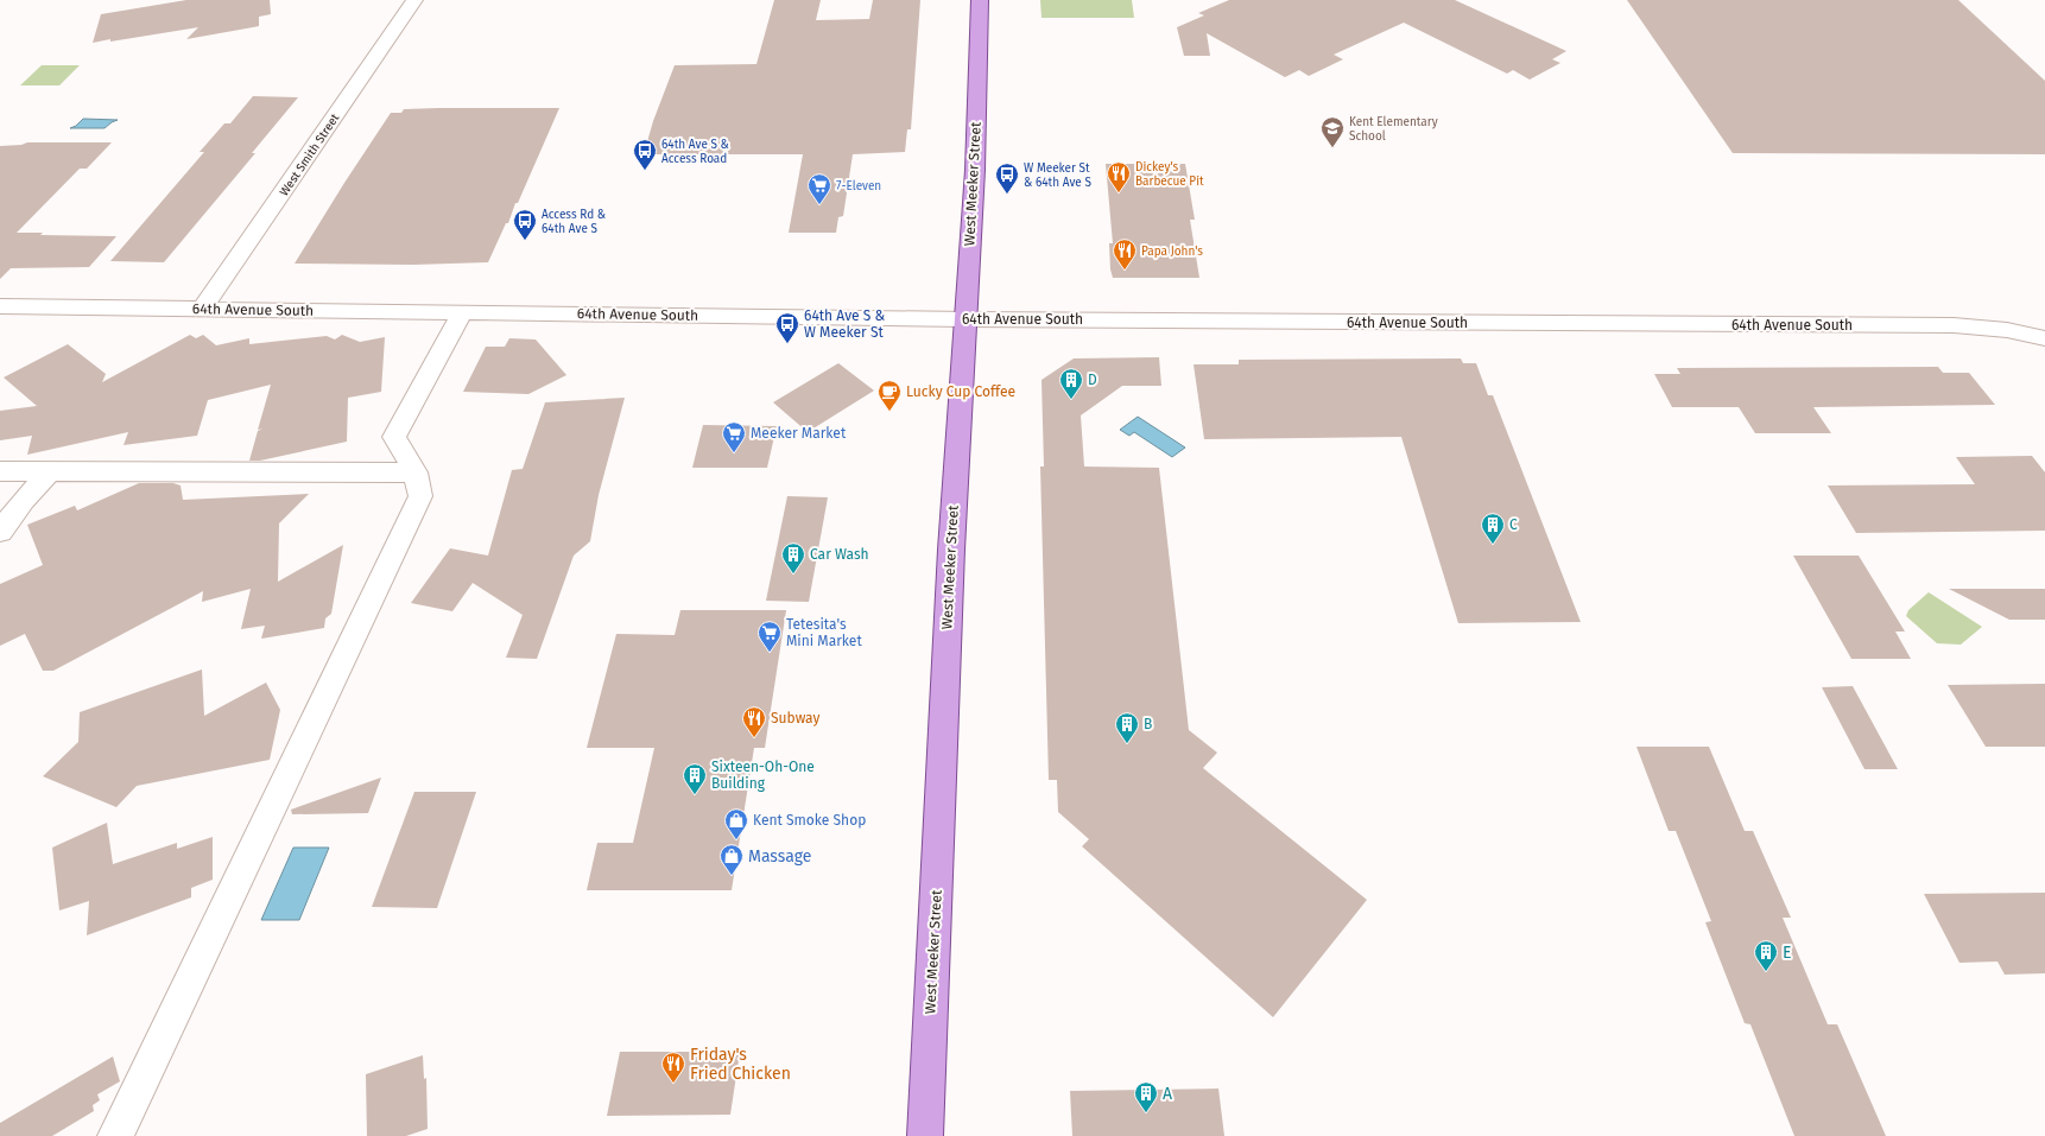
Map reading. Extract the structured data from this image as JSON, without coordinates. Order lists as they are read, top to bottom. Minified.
{"streets":{"main road":["West Meeker Street"],"street":["West Smith Street","64th Avenue South"]},"crossings":[["West Smith Street","64th Avenue South"],["West Meeker Street","64th Avenue South"]],"places":{"school or university":["Kent Elementary School"],"bus stop":["64th Ave S & Access Road","W Meeker St & 64th Ave S","Access Rd & 64th Ave S","64th Ave S & W Meeker St"],"restaurant":["Dickey's Barbecue Pit","Papa John's","Subway","Friday's Fried Chicken"],"supermarket":["7-Eleven","Meeker Market","Tetesita's Mini Market"],"building":["D","C","Car Wash","B","Sixteen-Oh-One Building","E","A"],"cafe":["Lucky Cup Coffee"],"shop":["Kent Smoke Shop","Massage"]}}
